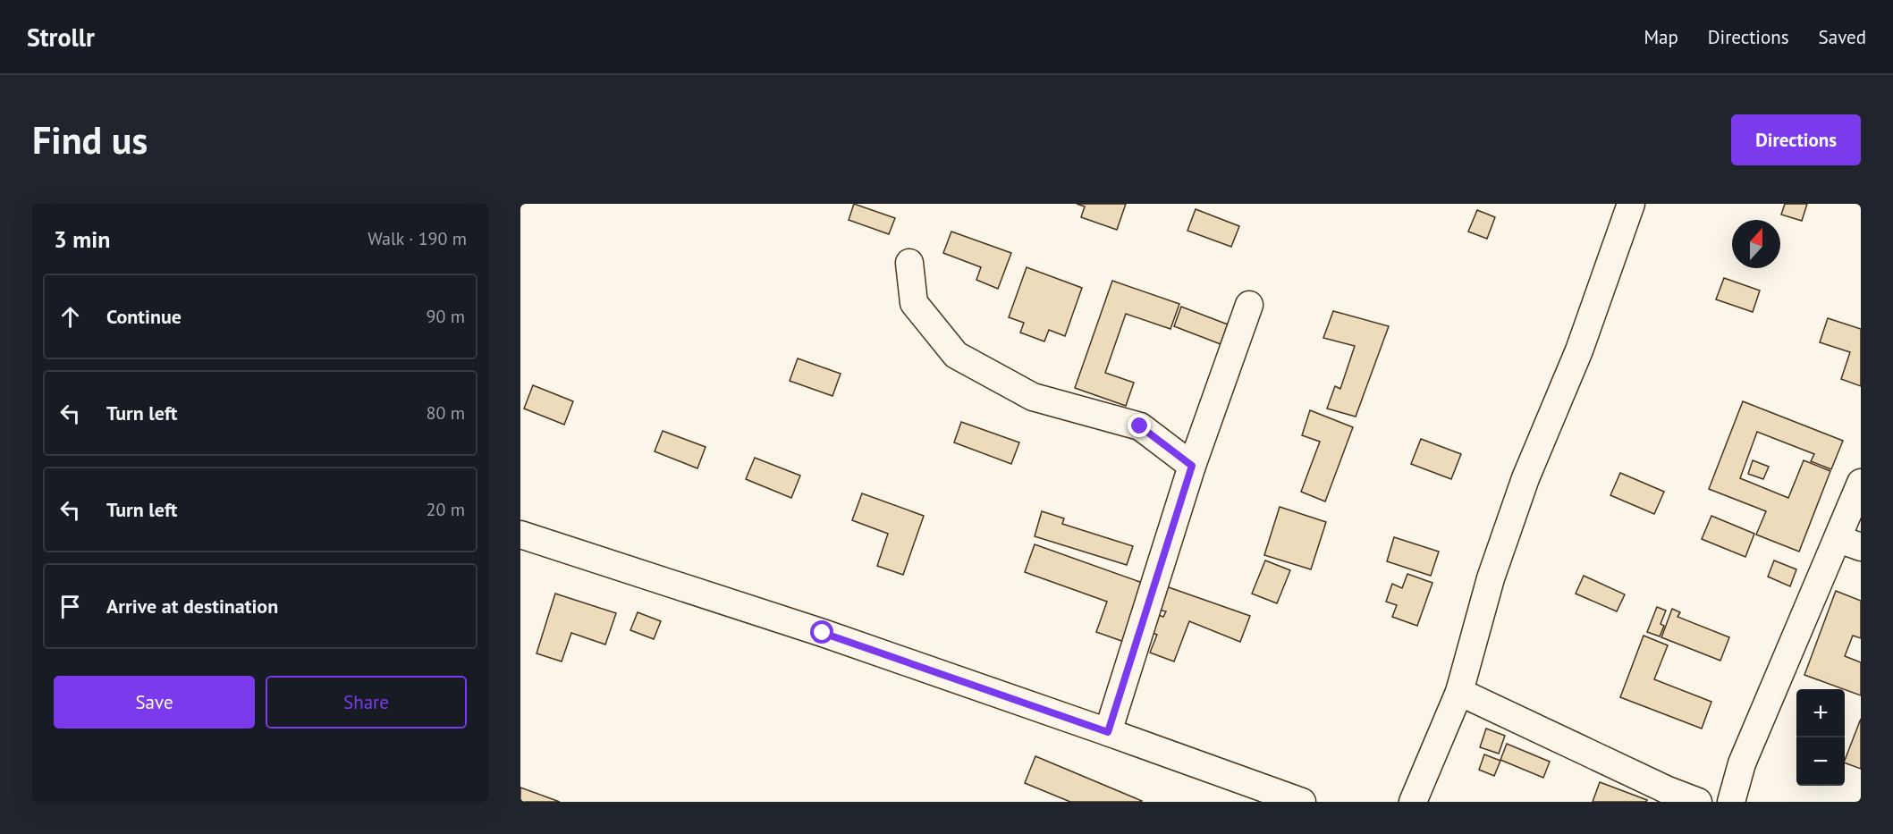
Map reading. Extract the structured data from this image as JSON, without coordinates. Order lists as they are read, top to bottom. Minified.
{"north":"top","page":{"header":"Strollr","nav":["Map","Directions","Saved"],"buttons":["Directions",["Save","Share"]],"title":"Find us","heading":["3 min","Walk · 190 m"],"list":[["Continue","90 m"],["Turn left","80 m"],["Turn left","20 m"],"Arrive at destination"],"map_buttons":["+","−"]}}
